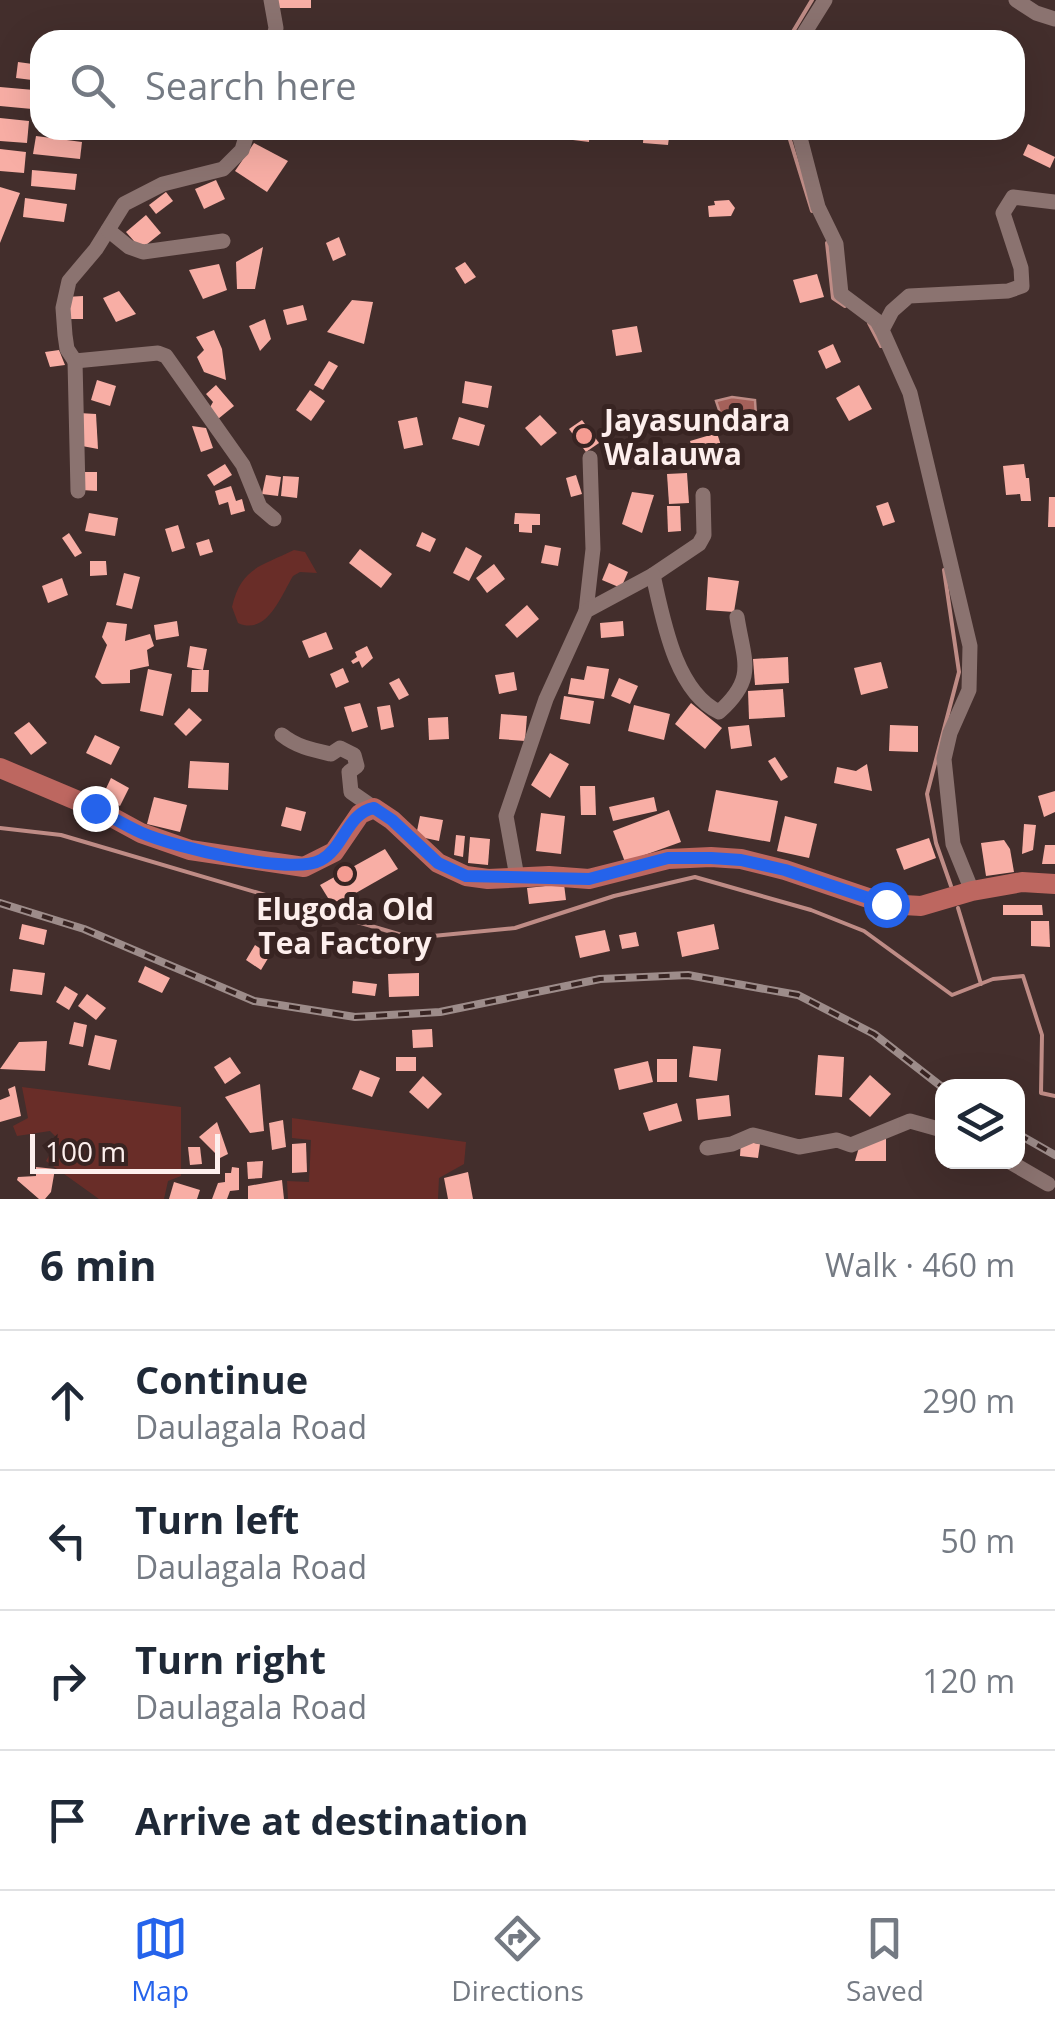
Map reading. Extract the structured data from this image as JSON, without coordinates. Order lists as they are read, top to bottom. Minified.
{"places":["Jayasundara Walauwa","Elugoda Old Tea Factory"],"scale_bar":"100 m","page":{"search":"Search here","scale":"100 m","heading":["6 min","Walk · 460 m"],"list":[["Continue","Daulagala Road","290 m"],["Turn left","Daulagala Road","50 m"],["Turn right","Daulagala Road","120 m"],"Arrive at destination"],"nav":["Map","Directions","Saved"]}}
